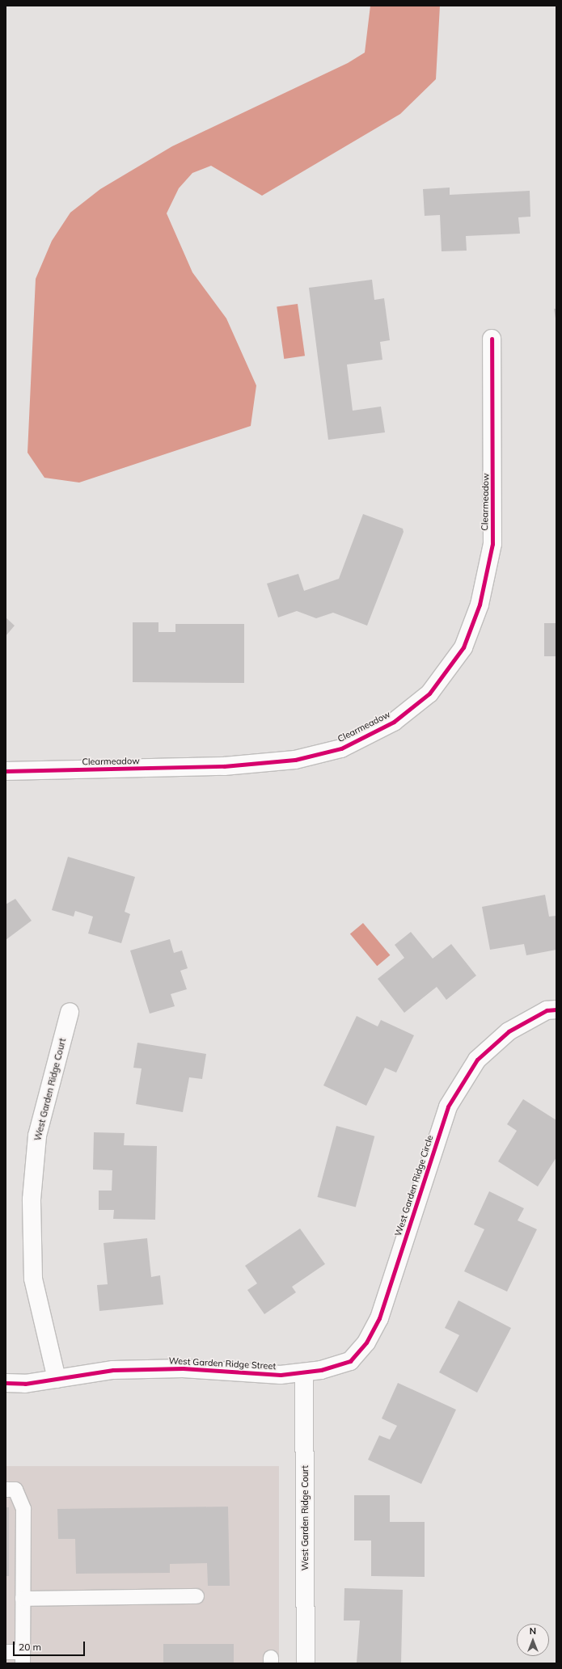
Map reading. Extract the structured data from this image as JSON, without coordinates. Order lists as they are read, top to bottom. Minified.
{"streets":{"street":["Clearmeadow","West Garden Ridge Court","West Garden Ridge Circle","West Garden Ridge Street"]},"crossings":[["West Garden Ridge Court","West Garden Ridge Circle"],["West Garden Ridge Court","West Garden Ridge Street"],["West Garden Ridge Circle","West Garden Ridge Street"]],"scale_bar":"20 m","north":"top"}
